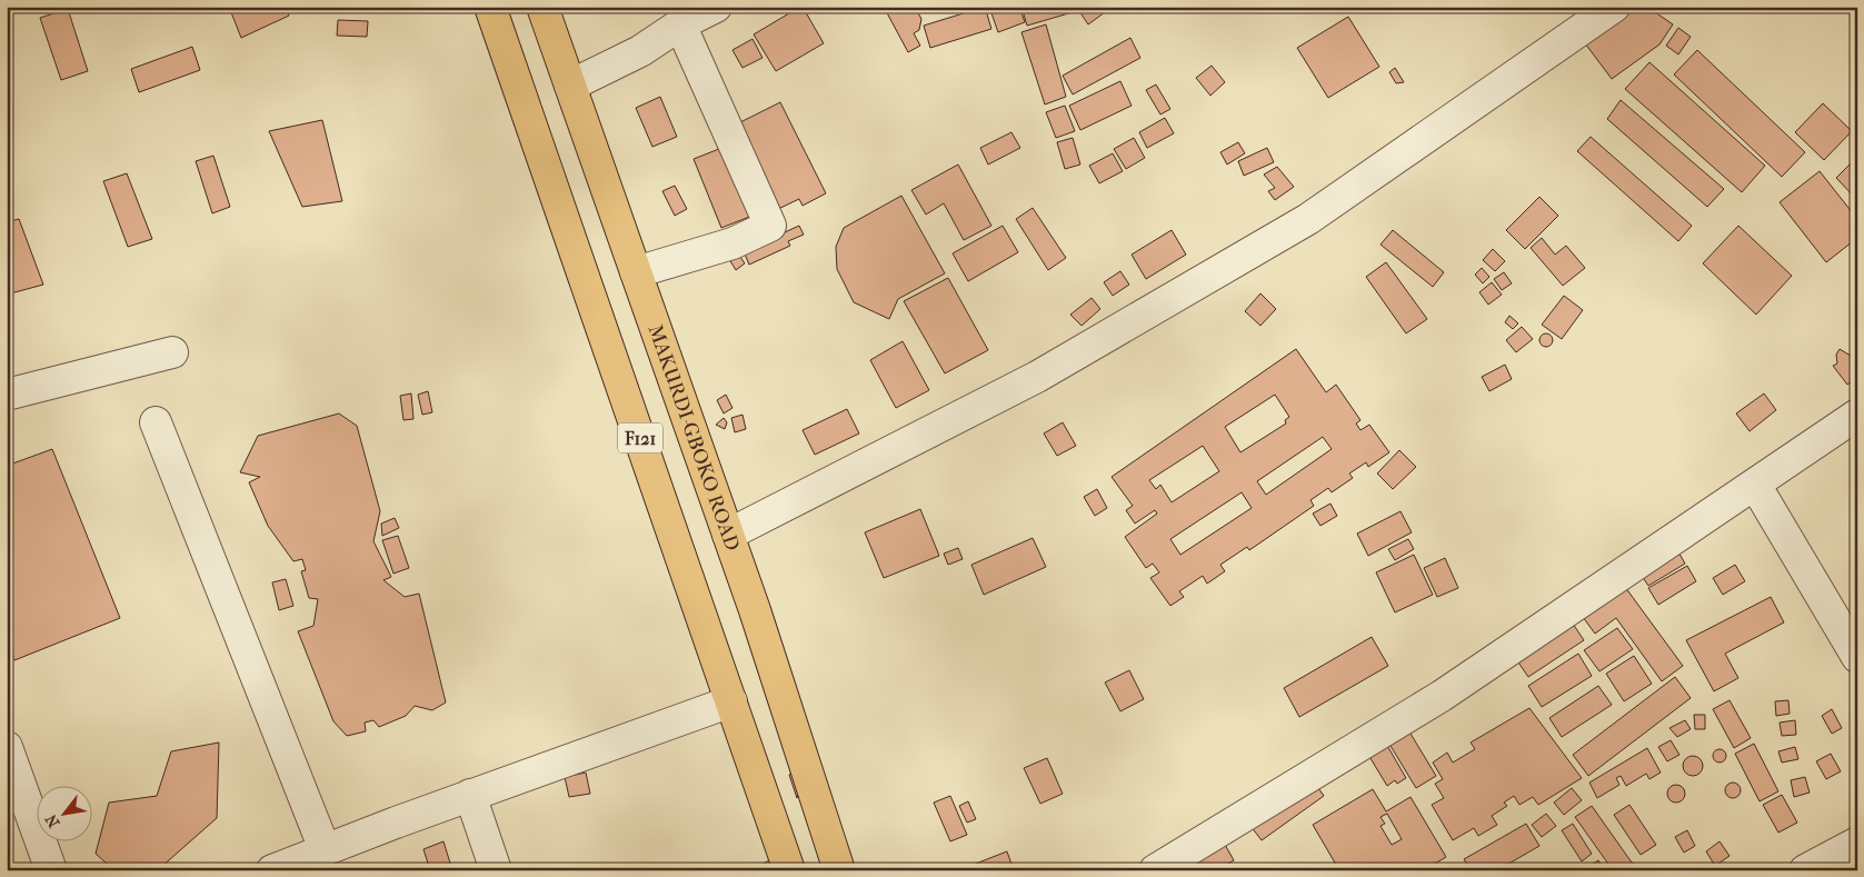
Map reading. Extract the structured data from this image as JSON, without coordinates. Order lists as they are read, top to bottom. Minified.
{"streets":{"main road":["F121","MAKURDI-GBOKO ROAD"]},"north":"bottom left"}
